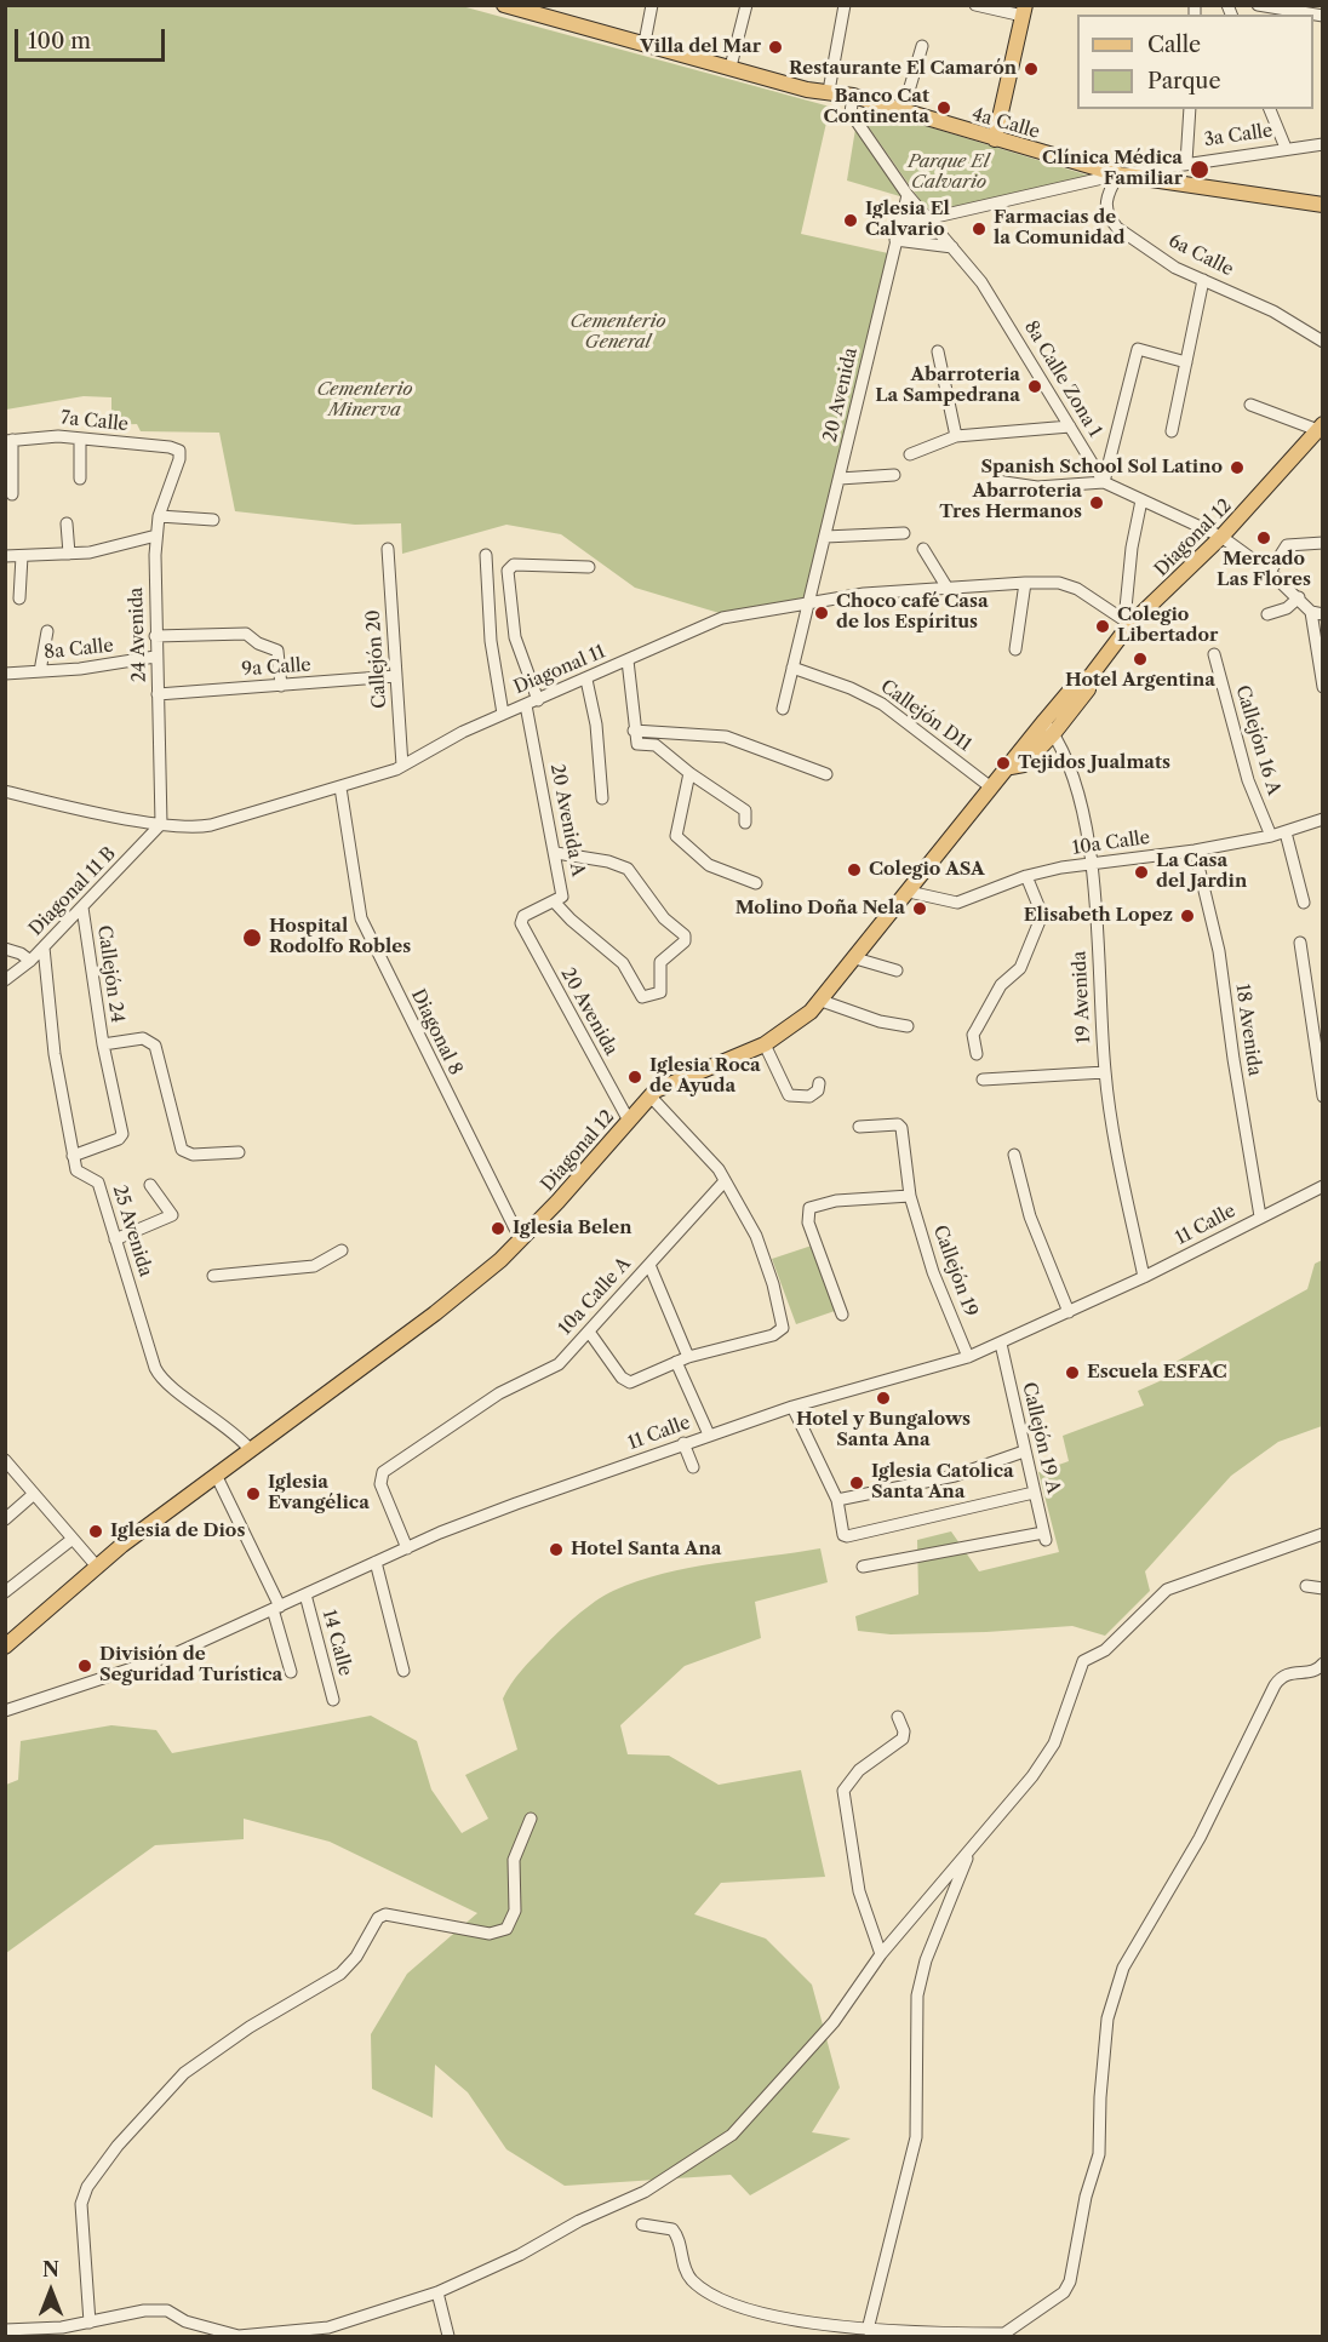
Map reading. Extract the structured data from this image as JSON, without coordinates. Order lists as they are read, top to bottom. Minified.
{"streets":{"main road":["4a Calle","Diagonal 12"],"street":["3a Calle","6a Calle","8a Calle Zona 1","20 Avenida","7a Calle","24 Avenida","8a Calle","Callejón 20","9a Calle","Diagonal 11","Callejón D11","Callejón 16 A","20 Avenida A","10a Calle","Diagonal 11 B","Callejón 24","19 Avenida","18 Avenida","Diagonal 8","11 Calle","25 Avenida","Callejón 19","10a Calle A","Callejón 19 A","14 Calle"]},"crossings":[["4a Calle","3a Calle"],["4a Calle","6a Calle"],["4a Calle","8a Calle Zona 1"],["3a Calle","6a Calle"],["3a Calle","8a Calle Zona 1"],["3a Calle","20 Avenida"],["8a Calle Zona 1","20 Avenida"],["20 Avenida","Diagonal 12"],["20 Avenida","Diagonal 11"],["20 Avenida","Callejón D11"],["20 Avenida","20 Avenida A"],["7a Calle","24 Avenida"],["Diagonal 12","Diagonal 11"],["Diagonal 12","Callejón D11"],["Diagonal 12","10a Calle"],["Diagonal 12","19 Avenida"],["Diagonal 12","Diagonal 8"],["Diagonal 12","25 Avenida"],["24 Avenida","8a Calle"],["24 Avenida","9a Calle"],["24 Avenida","Diagonal 11"],["24 Avenida","Diagonal 11 B"],["Callejón 20","9a Calle"],["Callejón 20","Diagonal 11"],["Diagonal 11","20 Avenida A"],["Diagonal 11","Diagonal 11 B"],["Diagonal 11","Diagonal 8"],["Callejón 16 A","10a Calle"],["10a Calle","19 Avenida"],["10a Calle","18 Avenida"],["Diagonal 11 B","Callejón 24"],["Callejón 24","25 Avenida"],["19 Avenida","11 Calle"],["18 Avenida","11 Calle"],["11 Calle","Callejón 19"],["11 Calle","10a Calle A"],["11 Calle","Callejón 19 A"],["11 Calle","14 Calle"]],"parks":["Parque El Calvario","Cementerio General","Cementerio Minerva"],"places":["Villa del Mar","Restaurante El Camarón","Banco Cat Continenta","Clínica Médica Familiar","Iglesia El Calvario","Farmacias de la Comunidad","Abarroteria La Sampedrana","Spanish School Sol Latino","Abarroteria Tres Hermanos","Mercado Las Flores","Choco café Casa de los Espíritus","Colegio Libertador","Hotel Argentina","Tejidos Jualmats","Colegio ASA","La Casa del Jardin","Molino Doña Nela","Elisabeth Lopez","Hospital Rodolfo Robles","Iglesia Roca de Ayuda","Iglesia Belen","Escuela ESFAC","Hotel y Bungalows Santa Ana","Iglesia Catolica Santa Ana","Iglesia Evangélica","Iglesia de Dios","Hotel Santa Ana","División de Seguridad Turística"],"legend":["Calle","Parque"],"scale_bar":"100 m","north":"top"}
